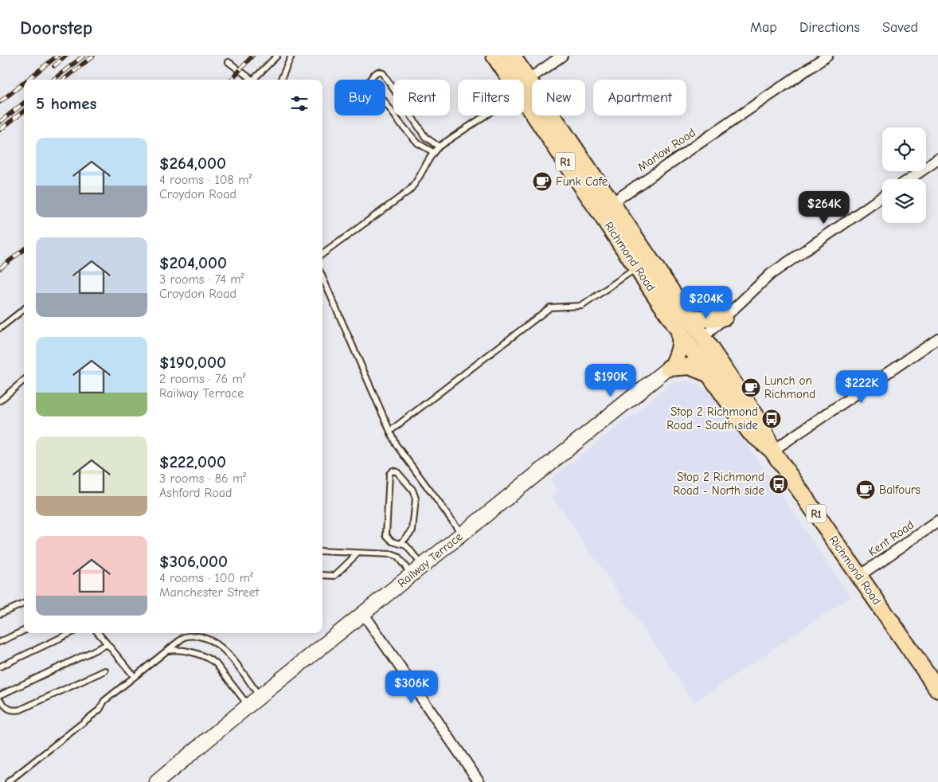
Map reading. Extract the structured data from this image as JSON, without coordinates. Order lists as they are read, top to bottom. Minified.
{"streets":{"main road":["R1","Richmond Road","Railway Terrace"],"street":["Marlow Road","Kent Road"]},"crossings":[["Marlow Road","Richmond Road"],["Richmond Road","Kent Road"],["Richmond Road","Railway Terrace"]],"places":{"cafe":["Funk Cafe","Lunch on Richmond","Balfours"],"bus stop":["Stop 2 Richmond Road - South side","Stop 2 Richmond Road - North side"]},"page":{"header":"Doorstep","nav":["Map","Directions","Saved"],"chip":["Buy","Rent","Filters","New","Apartment"],"heading":"5 homes","list":[{"name":"$264,000","note":"4 rooms · 108 m² · Croydon Road"},{"name":"$204,000","note":"3 rooms · 74 m² · Croydon Road"},{"name":"$190,000","note":"2 rooms · 76 m² · Railway Terrace"},{"name":"$222,000","note":"3 rooms · 86 m² · Ashford Road"},{"name":"$306,000","note":"4 rooms · 100 m² · Manchester Street"}],"price":["$264K","$204K","$190K","$222K","$306K"]}}
